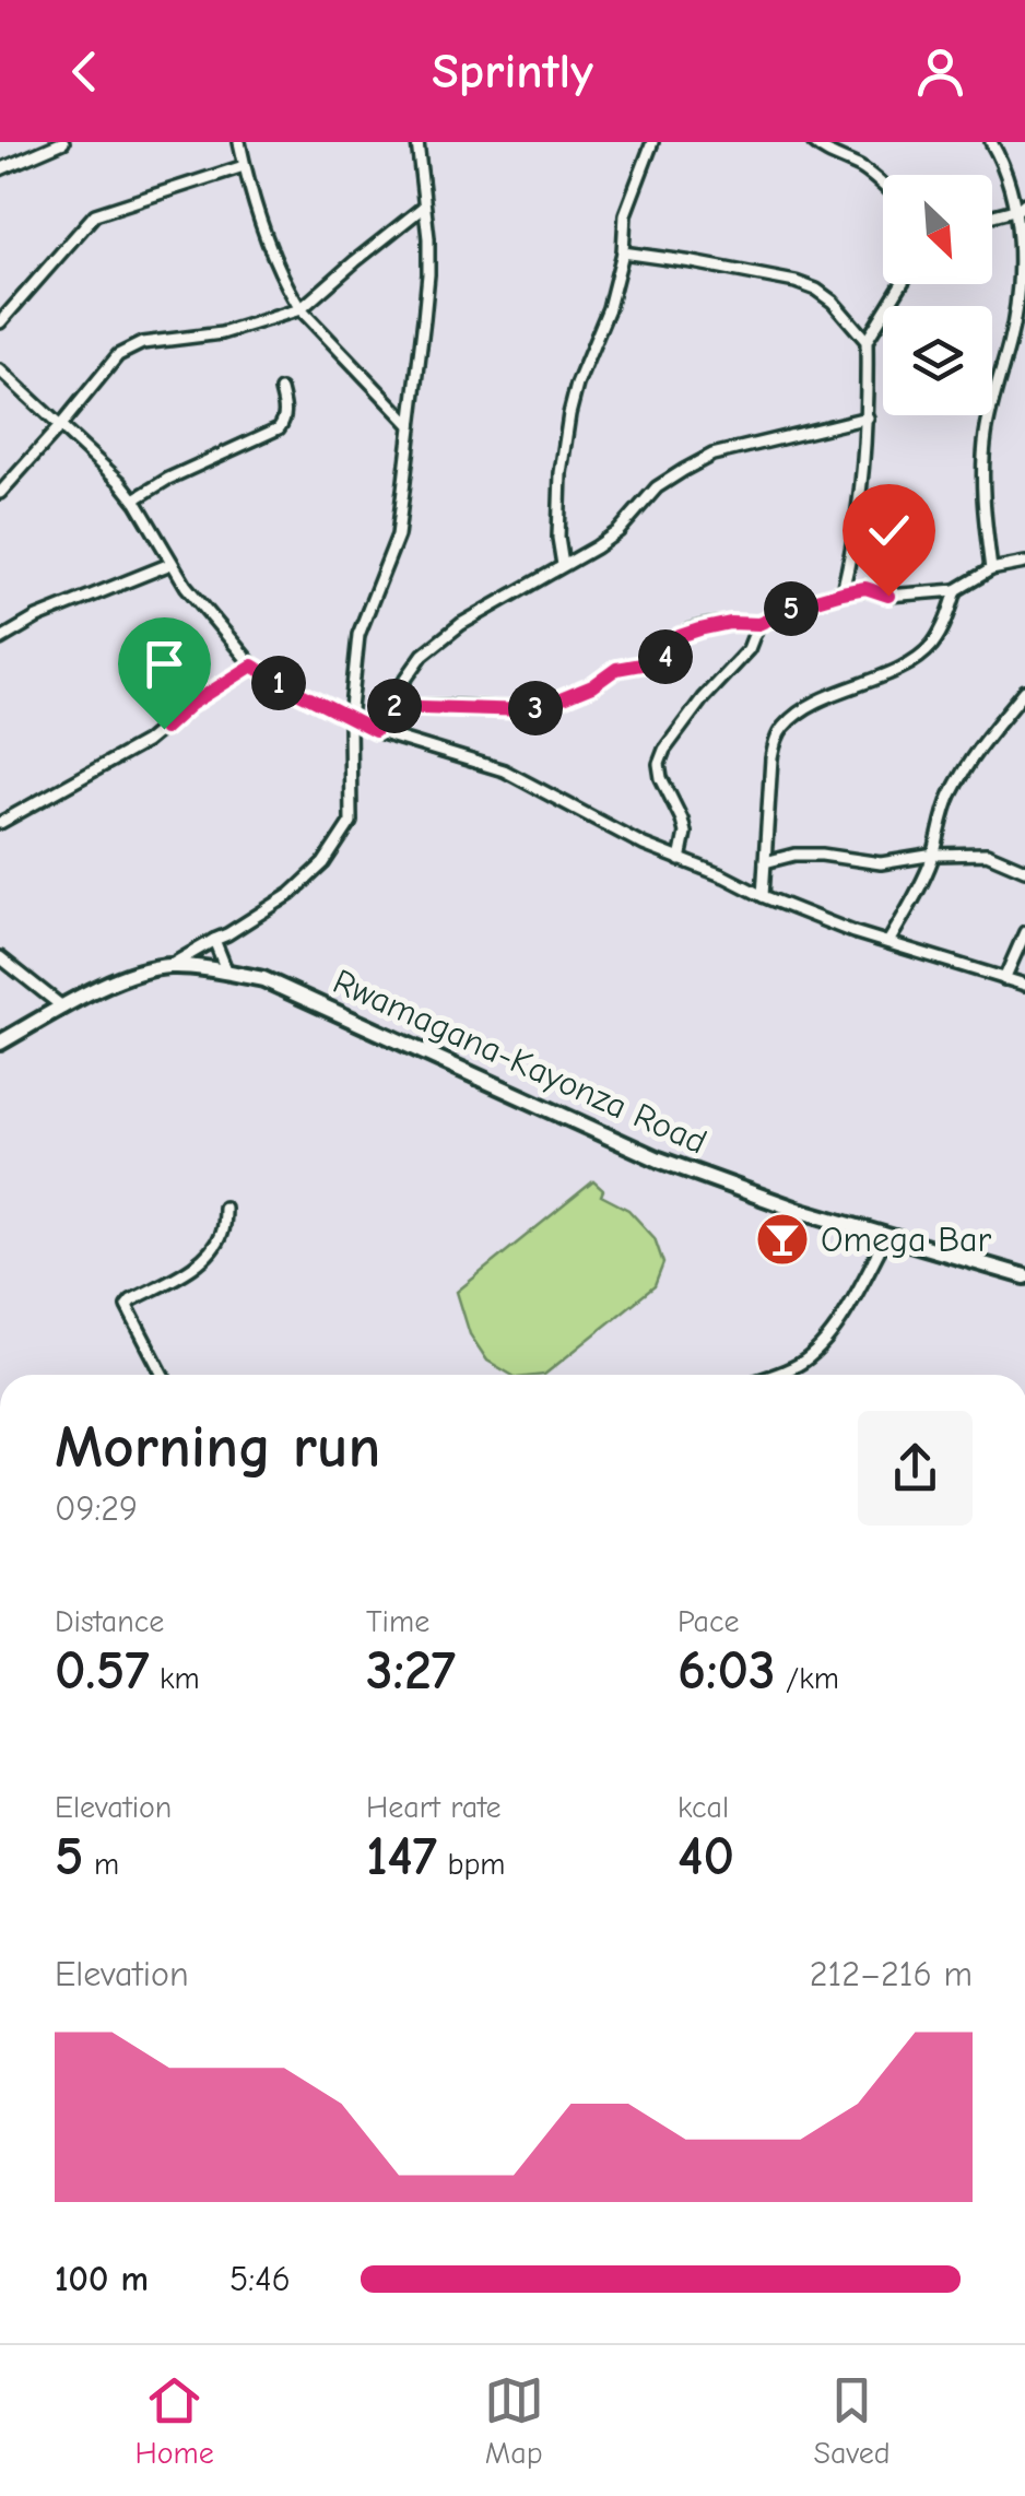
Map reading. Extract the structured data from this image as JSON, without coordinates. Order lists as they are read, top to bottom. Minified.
{"streets":{"highway":["Rwamagana-Kayonza Road"]},"places":{"bar":["Omega Bar"]},"north":"bottom right","page":{"header":"Sprintly","pins":["5","4","1","2","3"],"heading":["Morning run","09:29"],"stats":[["Distance","0.57 km"],["Time","3:27"],["Pace","6:03 /km"],["Elevation","5 m"],["Heart rate","147 bpm"],["kcal","40"]],"chart":["Elevation","212–216 m"],"list":[{"name":"100 m","note":"5:46"}],"tabs":["Home","Map","Saved"]}}
